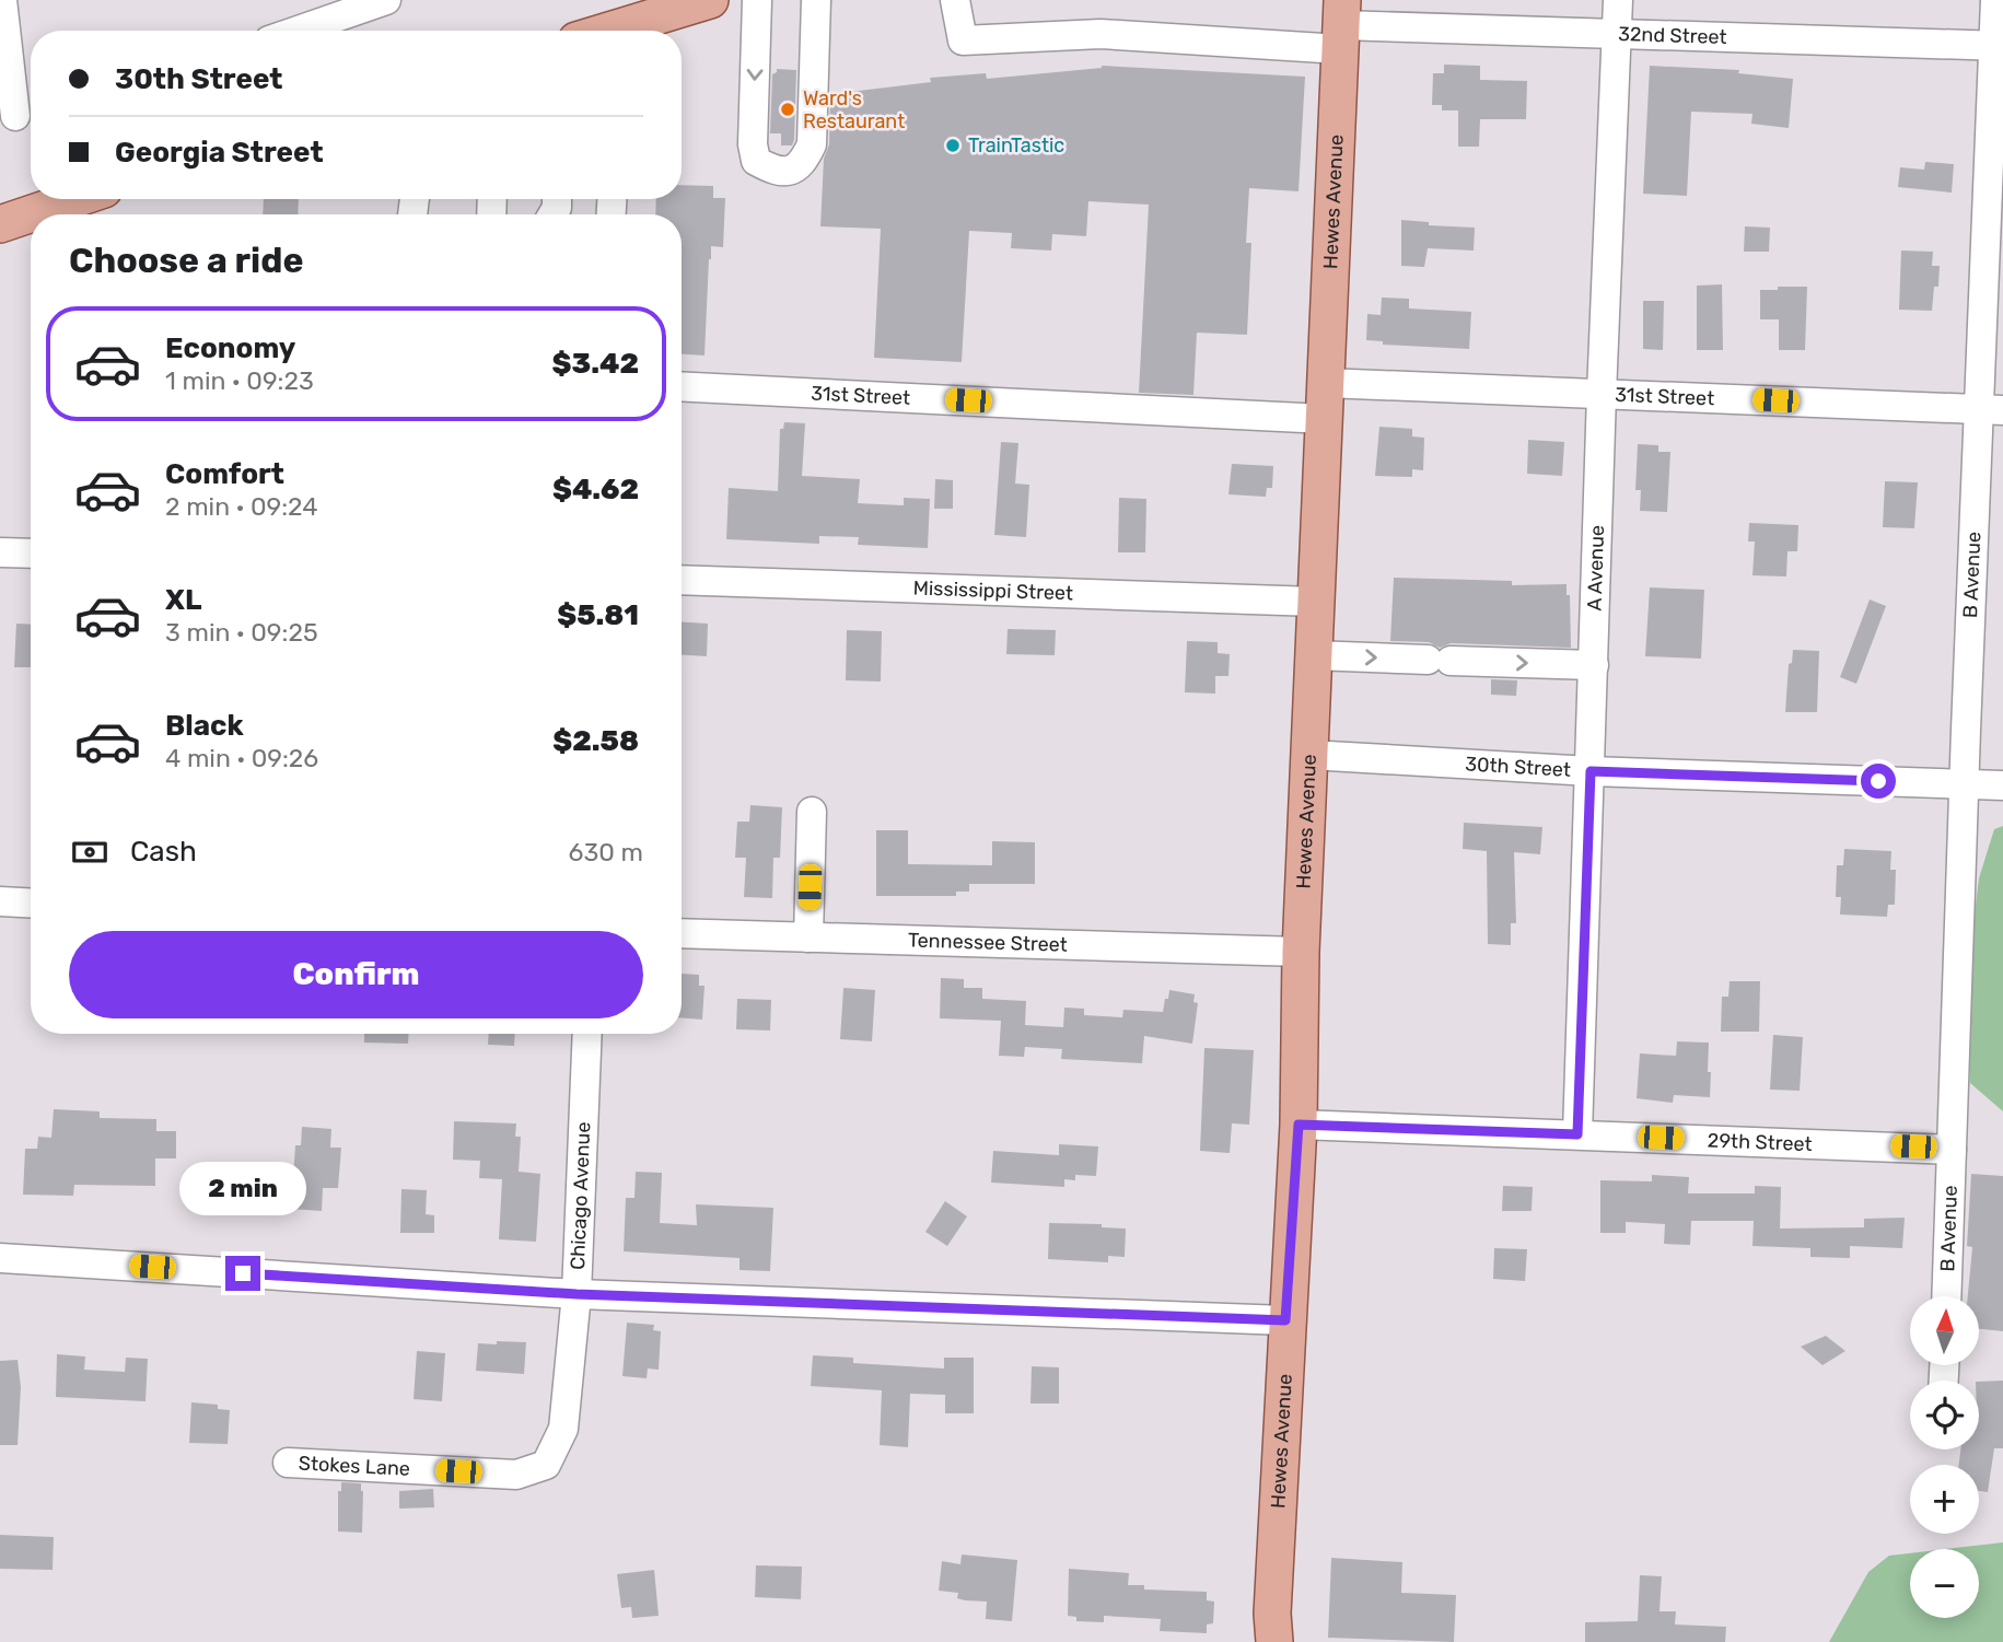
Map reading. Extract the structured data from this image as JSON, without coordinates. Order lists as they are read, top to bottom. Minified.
{"streets":{"main road":["Hewes Avenue"],"street":["32nd Street","31st Street","A Avenue","B Avenue","Mississippi Street","30th Street","Tennessee Street","29th Street","Chicago Avenue","Stokes Lane"]},"crossings":[["32nd Street","Hewes Avenue"],["32nd Street","A Avenue"],["32nd Street","B Avenue"],["Hewes Avenue","31st Street"],["Hewes Avenue","Mississippi Street"],["Hewes Avenue","30th Street"],["Hewes Avenue","Tennessee Street"],["Hewes Avenue","29th Street"],["31st Street","A Avenue"],["31st Street","B Avenue"],["A Avenue","30th Street"],["A Avenue","29th Street"],["B Avenue","30th Street"],["B Avenue","29th Street"],["Chicago Avenue","Stokes Lane"]],"places":["Ward's Restaurant","TrainTastic"],"north":"top","page":{"banner":["30th Street","Georgia Street"],"heading":"Choose a ride","list":[{"name":"Economy","note":"1 min · 09:23","value":"$3.42"},{"name":"Comfort","note":"2 min · 09:24","value":"$4.62"},{"name":"XL","note":"3 min · 09:25","value":"$5.81"},{"name":"Black","note":"4 min · 09:26","value":"$2.58"}],"pay":["Cash","630 m"],"buttons":"Confirm","bubble":"2 min","map_buttons":["+","−"]}}
